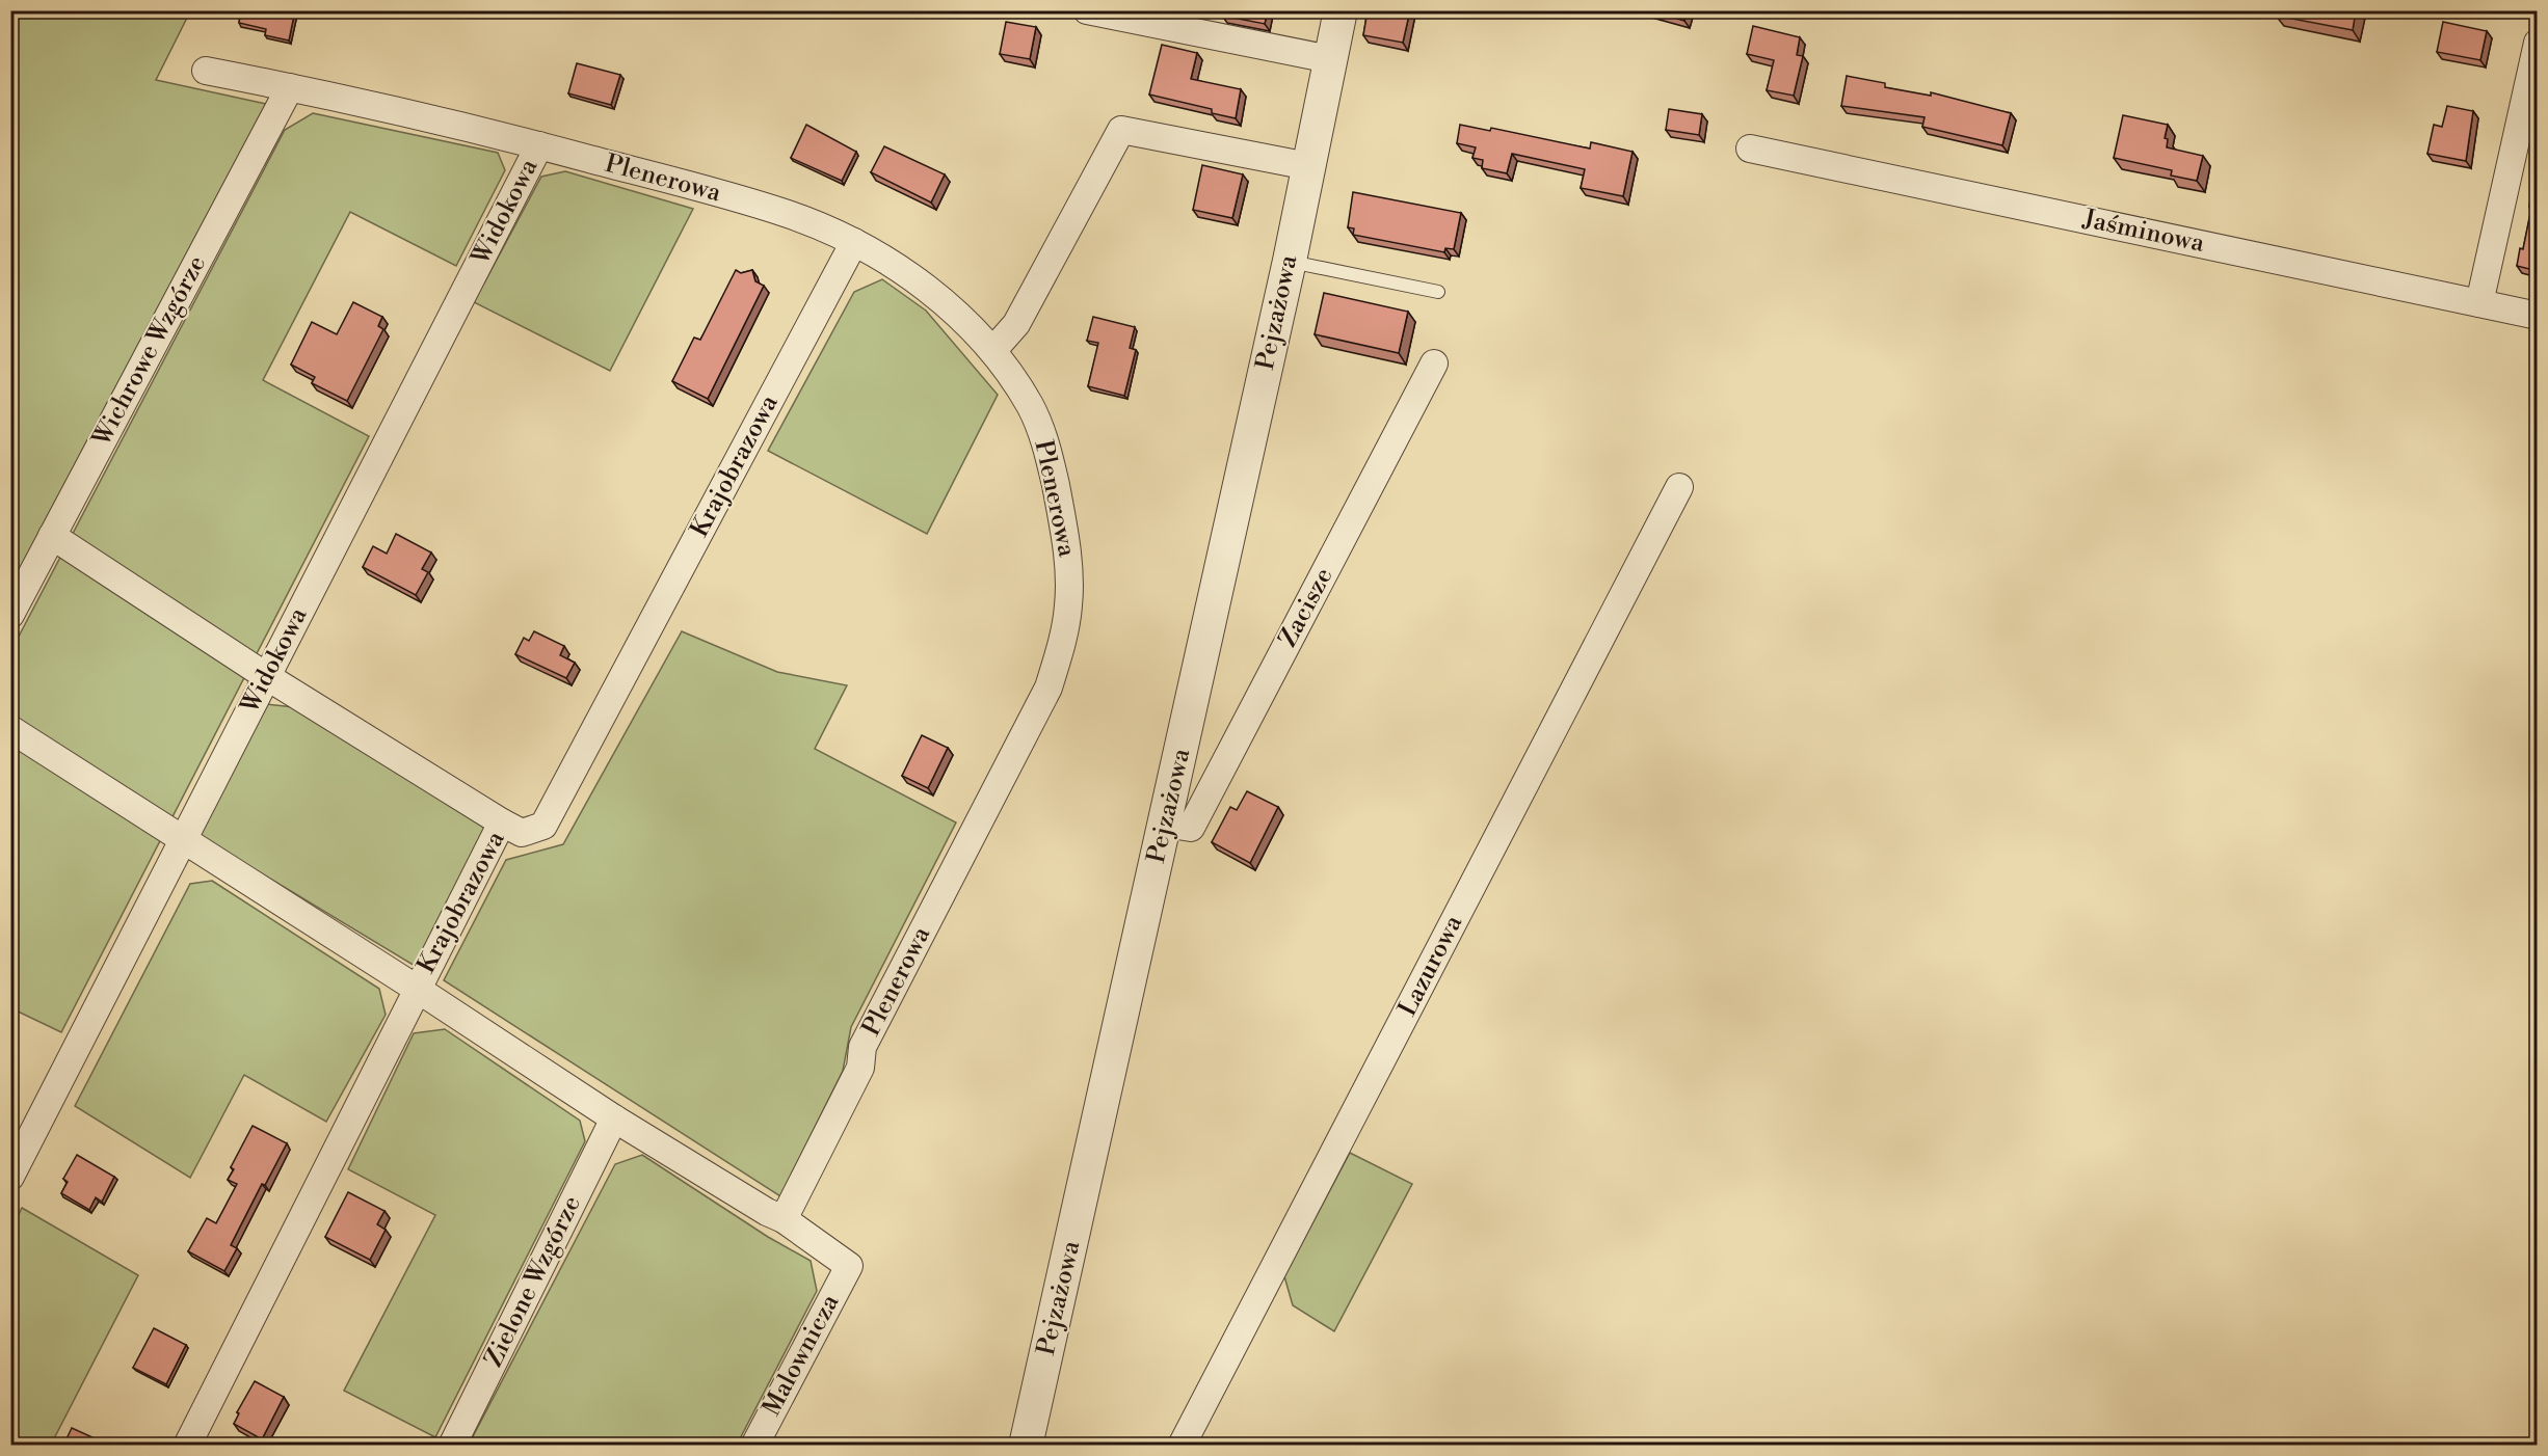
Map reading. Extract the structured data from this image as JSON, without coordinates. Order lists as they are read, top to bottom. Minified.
{"streets":{"street":["Plenerowa","Widokowa","Jaśminowa","Pejzażowa","Wichrowe Wzgórze","Krajobrazowa","Zacisze","Lazurowa","Zielone Wzgórze","Malownicza"]},"crossings":[["Plenerowa","Widokowa"],["Plenerowa","Wichrowe Wzgórze"],["Plenerowa","Krajobrazowa"],["Plenerowa","Malownicza"],["Pejzażowa","Zacisze"]]}
